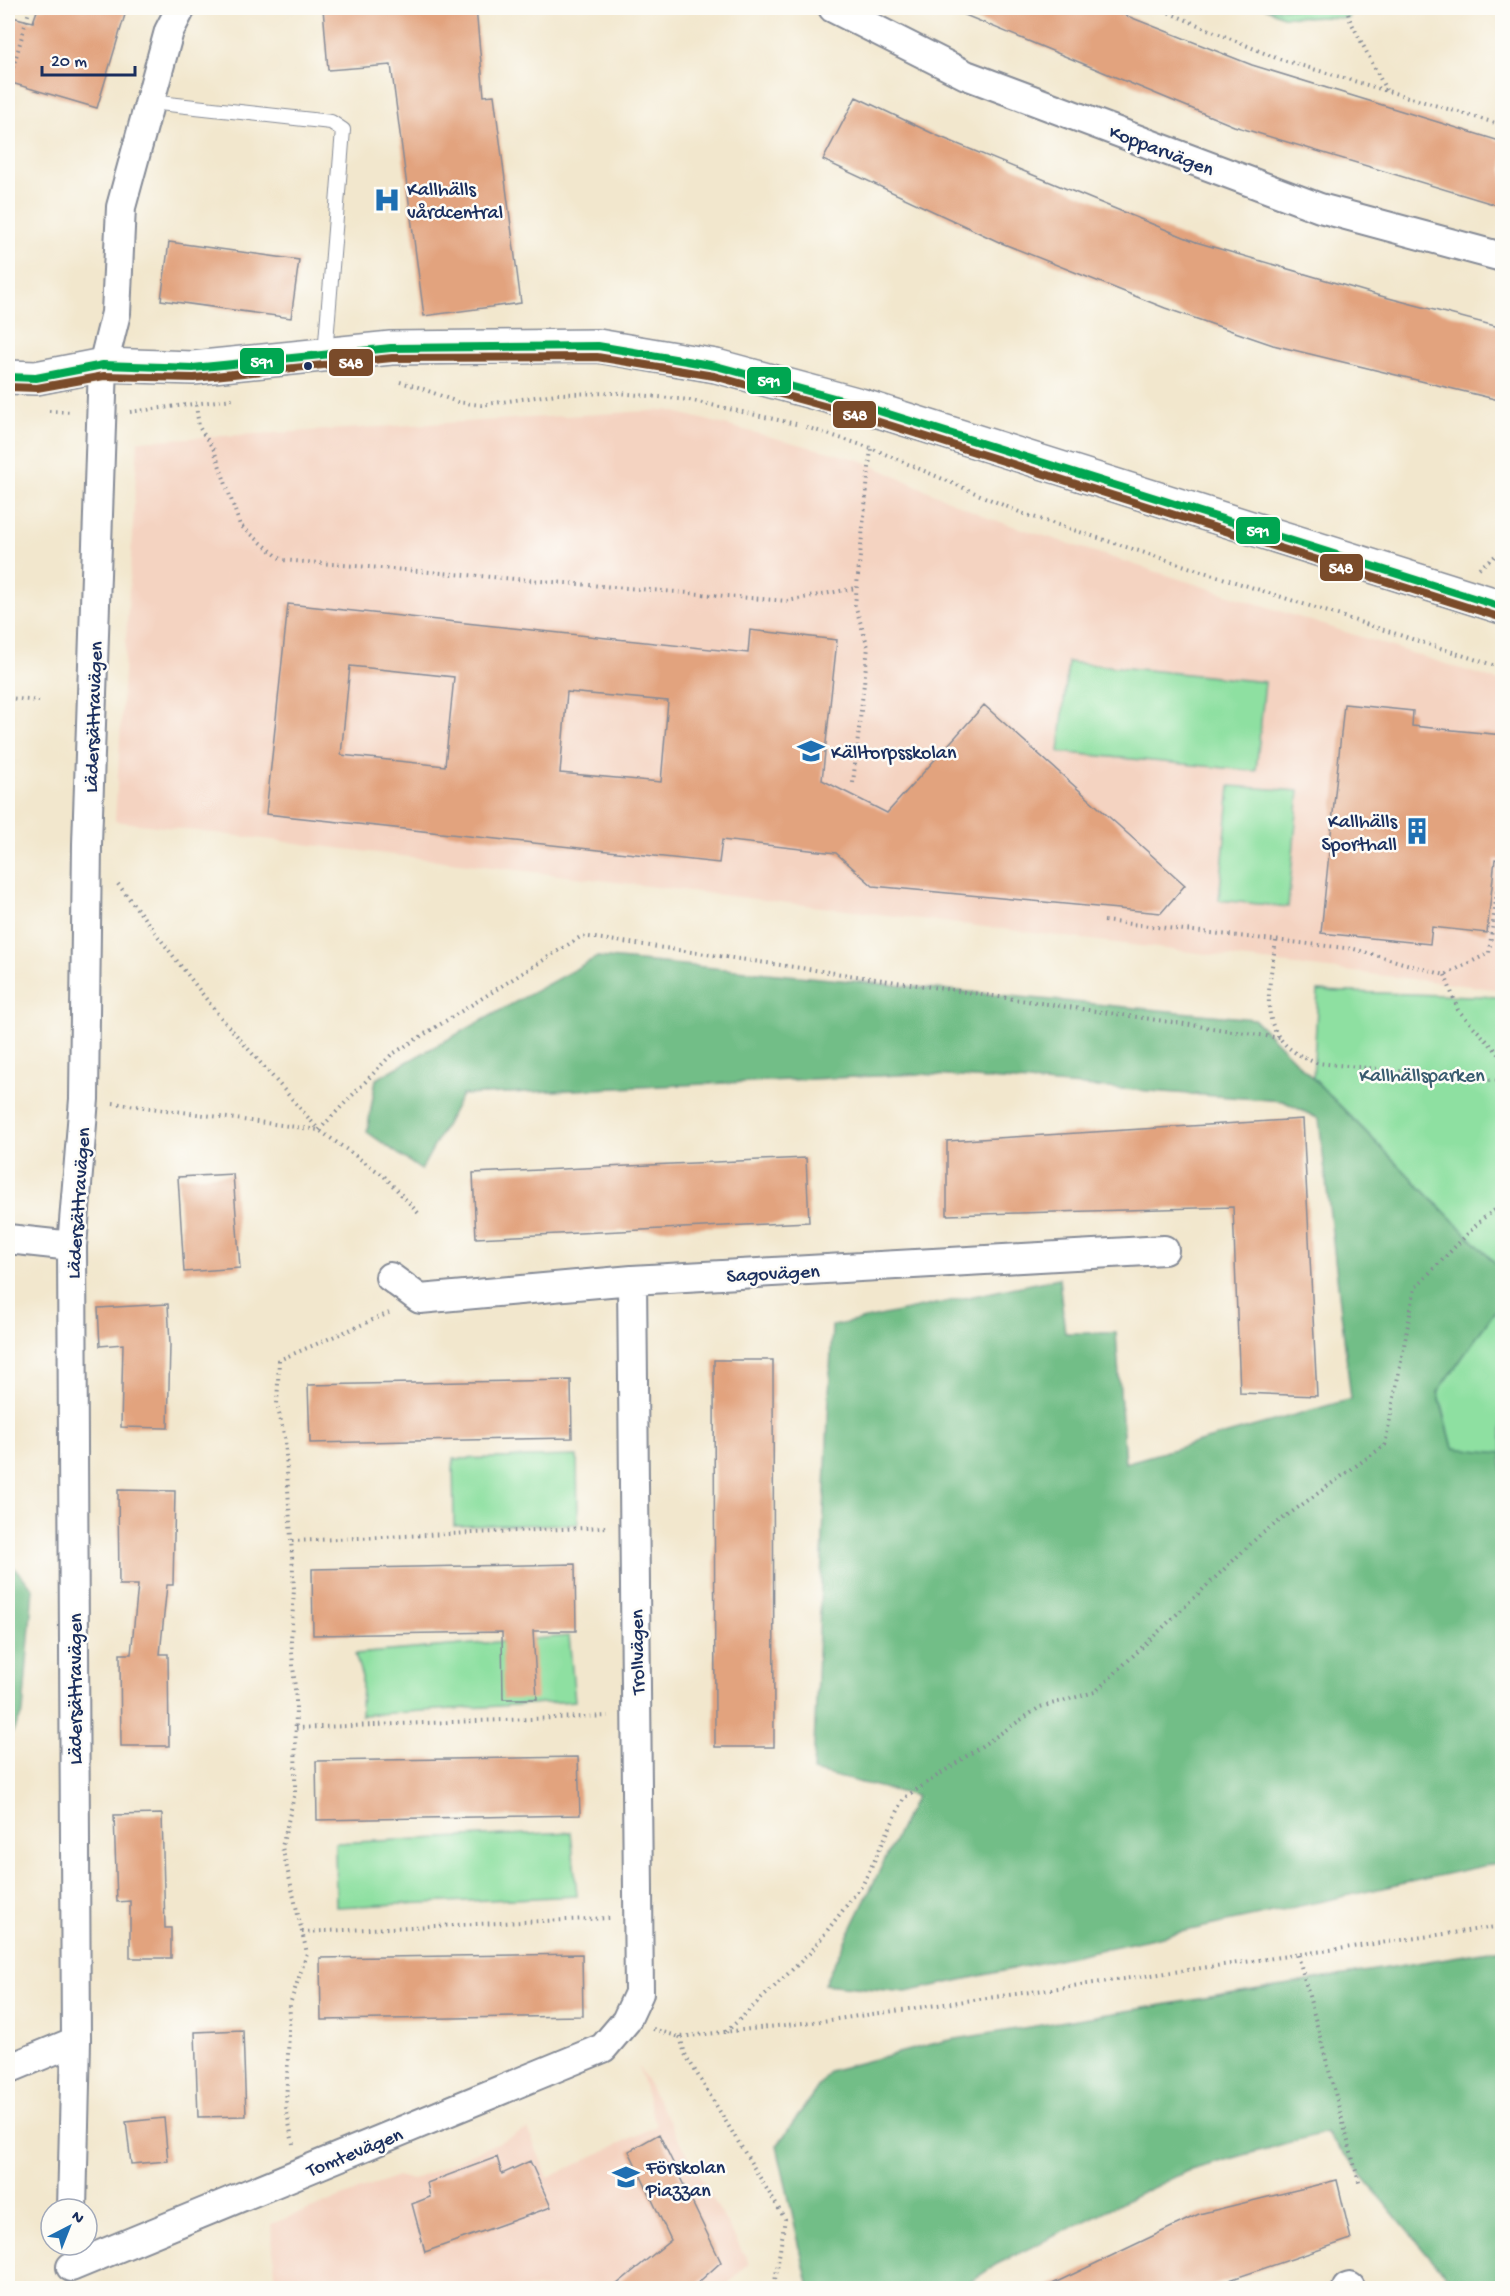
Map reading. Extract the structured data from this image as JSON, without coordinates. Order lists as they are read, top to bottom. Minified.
{"streets":{"street":["Kopparvägen","Lädersättravägen","Sagovägen","Trollvägen","Tomtevägen"]},"crossings":[["Sagovägen","Trollvägen"],["Trollvägen","Tomtevägen"]],"parks":["Kallhällsparken"],"places":{"hospital":["Kallhälls vårdcentral"],"school or university":["Källtorpsskolan","Förskolan Piazzan"],"building":["Kallhälls Sporthall"]},"lines":["transit line 591","transit line 548"],"scale_bar":"20 m","north":"top right"}
